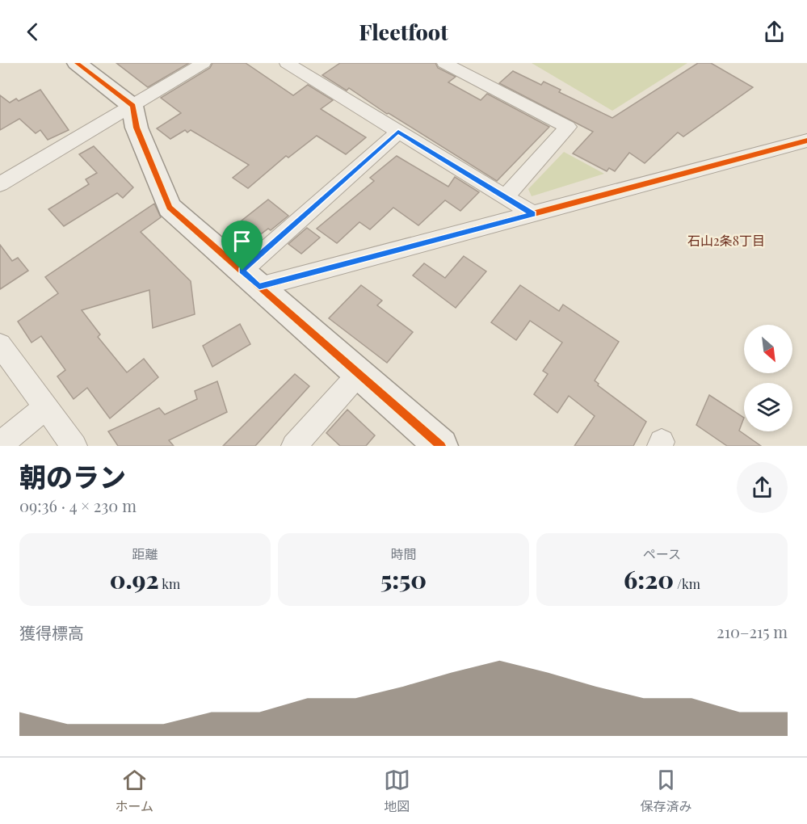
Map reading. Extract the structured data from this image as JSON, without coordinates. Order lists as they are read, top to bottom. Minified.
{"districts":["石山2条8丁目"],"north":"bottom right","page":{"header":"Fleetfoot","heading":["朝のラン","09:36 · 4 × 230 m"],"stats":[["距離","0.92 km"],["時間","5:50"],["ペース","6:20 /km"]],"chart":["獲得標高","210–215 m"],"tabs":["ホーム","地図","保存済み"]}}
